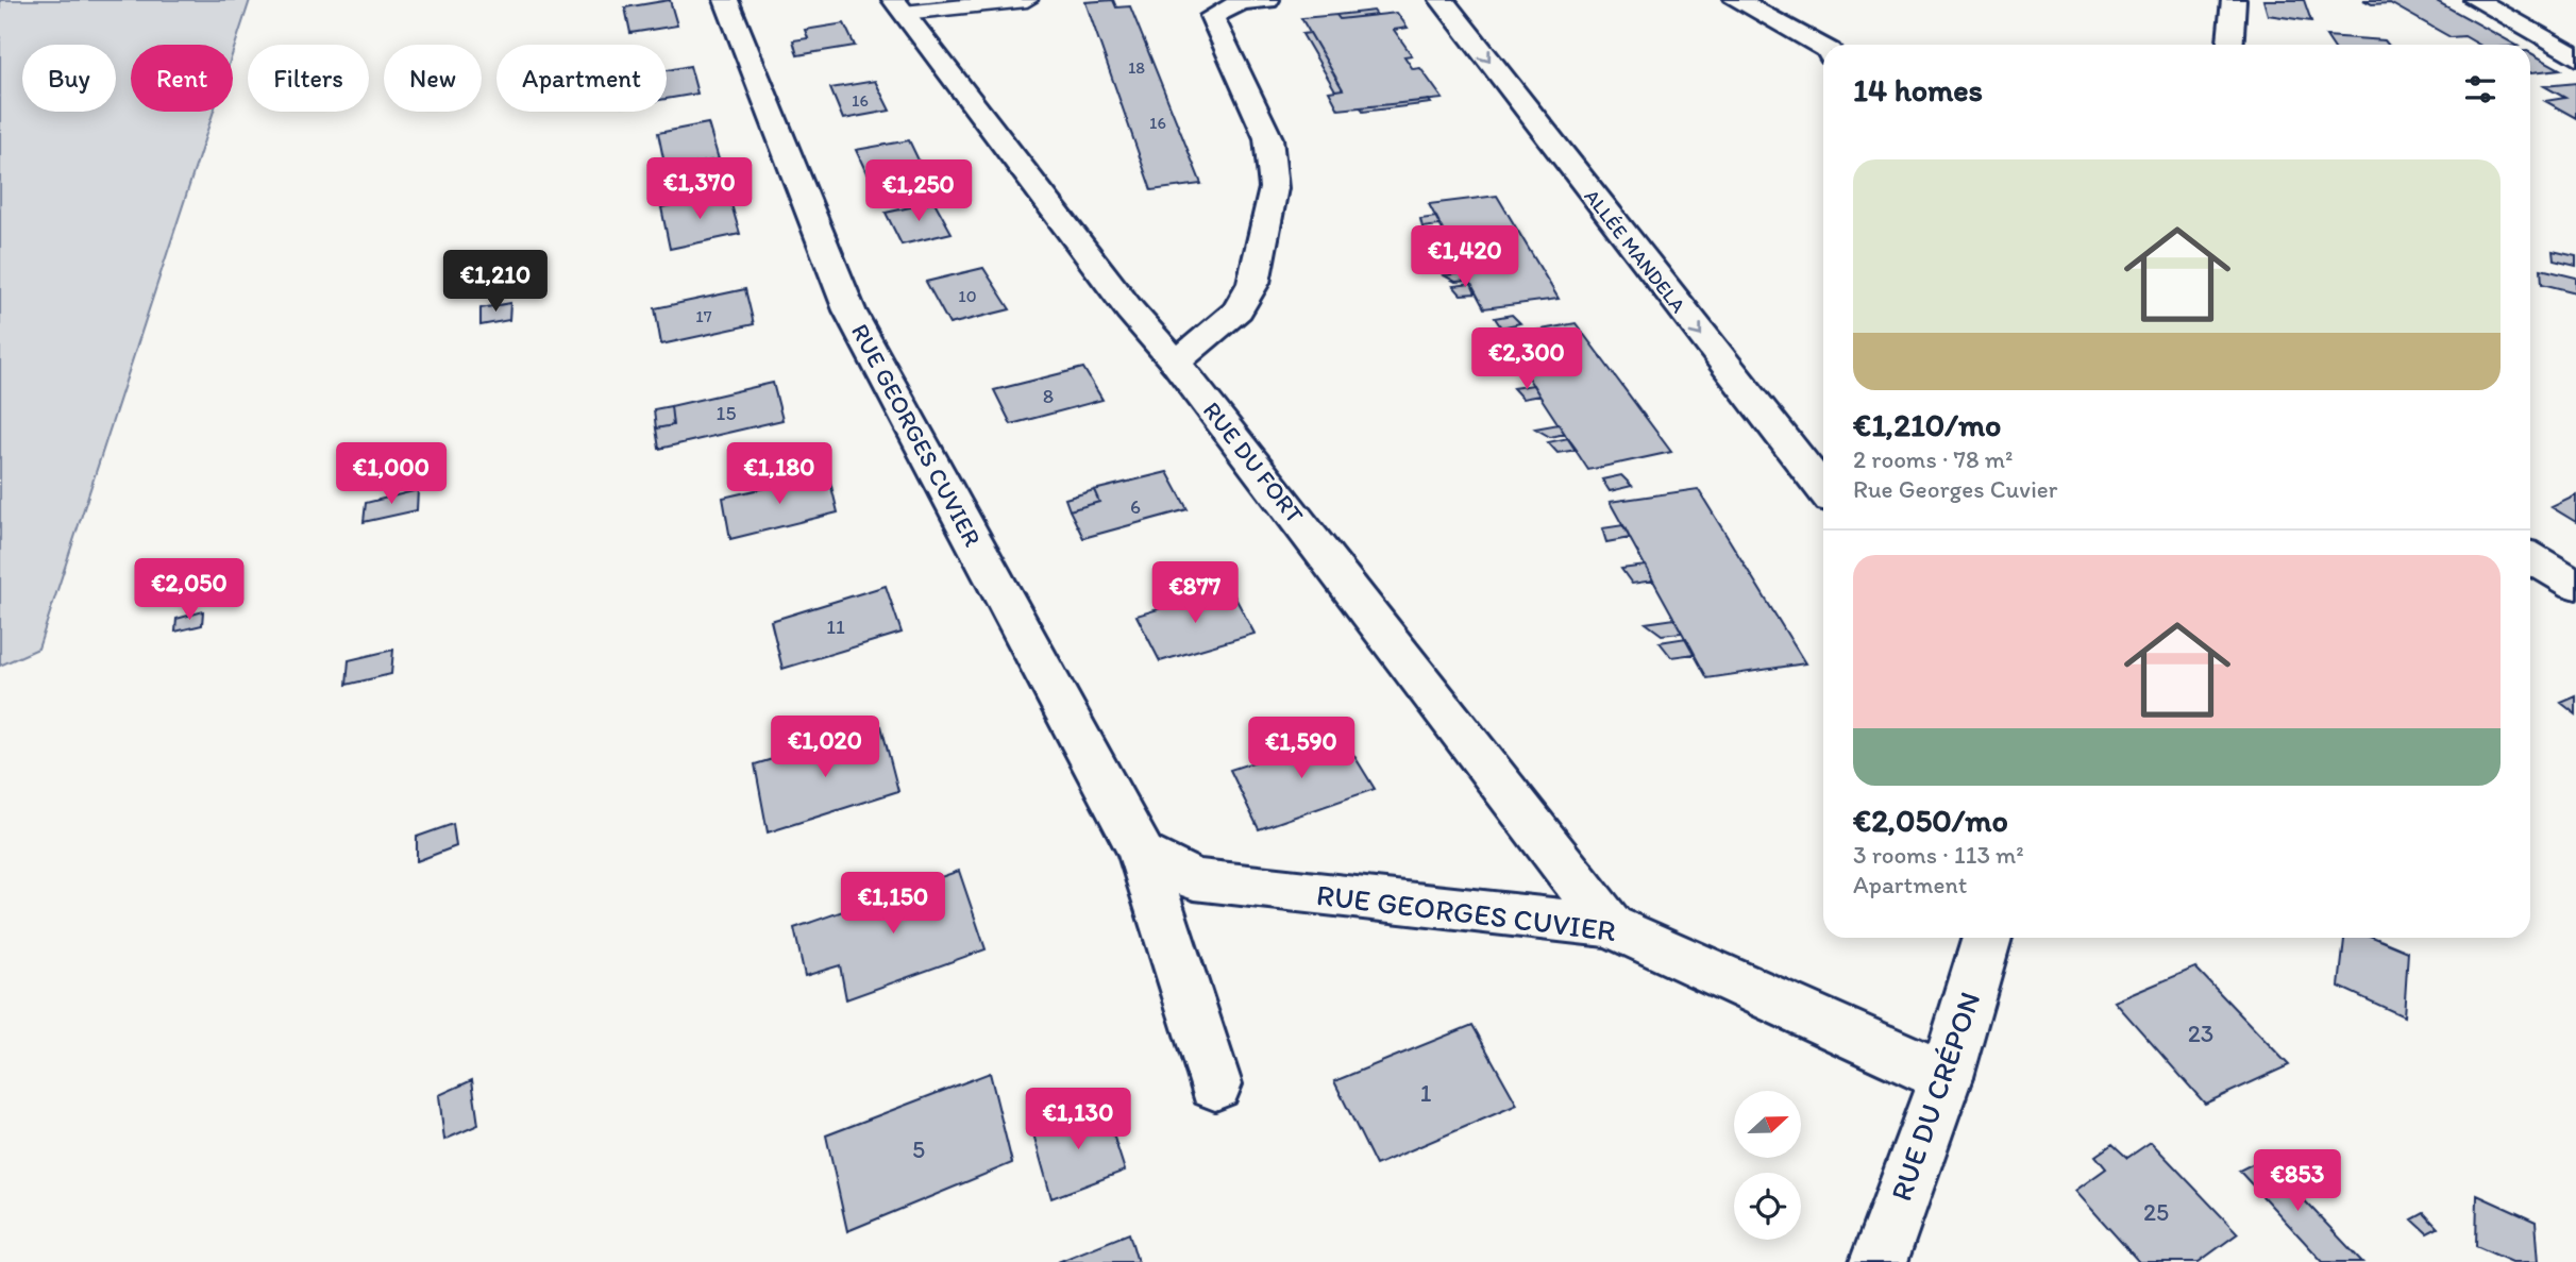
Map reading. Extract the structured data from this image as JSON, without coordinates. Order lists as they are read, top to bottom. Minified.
{"streets":{"street":["ALLÉE MANDELA","RUE GEORGES CUVIER","RUE DU FORT","RUE DU CRÉPON"]},"crossings":[["RUE GEORGES CUVIER","RUE DU FORT"],["RUE GEORGES CUVIER","RUE DU CRÉPON"]],"one_way":["ALLÉE MANDELA"],"house_numbers":["18","16","16","10","17","8","15","6","11","23","1","5","25"],"north":"right","page":{"chip":["Buy","Rent","Filters","New","Apartment"],"heading":"14 homes","list":[{"name":"€1,210/mo","note":"2 rooms · 78 m² · Rue Georges Cuvier"},{"name":"€2,050/mo","note":"3 rooms · 113 m² · Apartment"}],"price":["€1,370","€1,250","€1,420","€1,210","€2,300","€1,000","€1,180","€2,050","€877","€1,020","€1,590","€1,150","€1,130","€853"]}}
